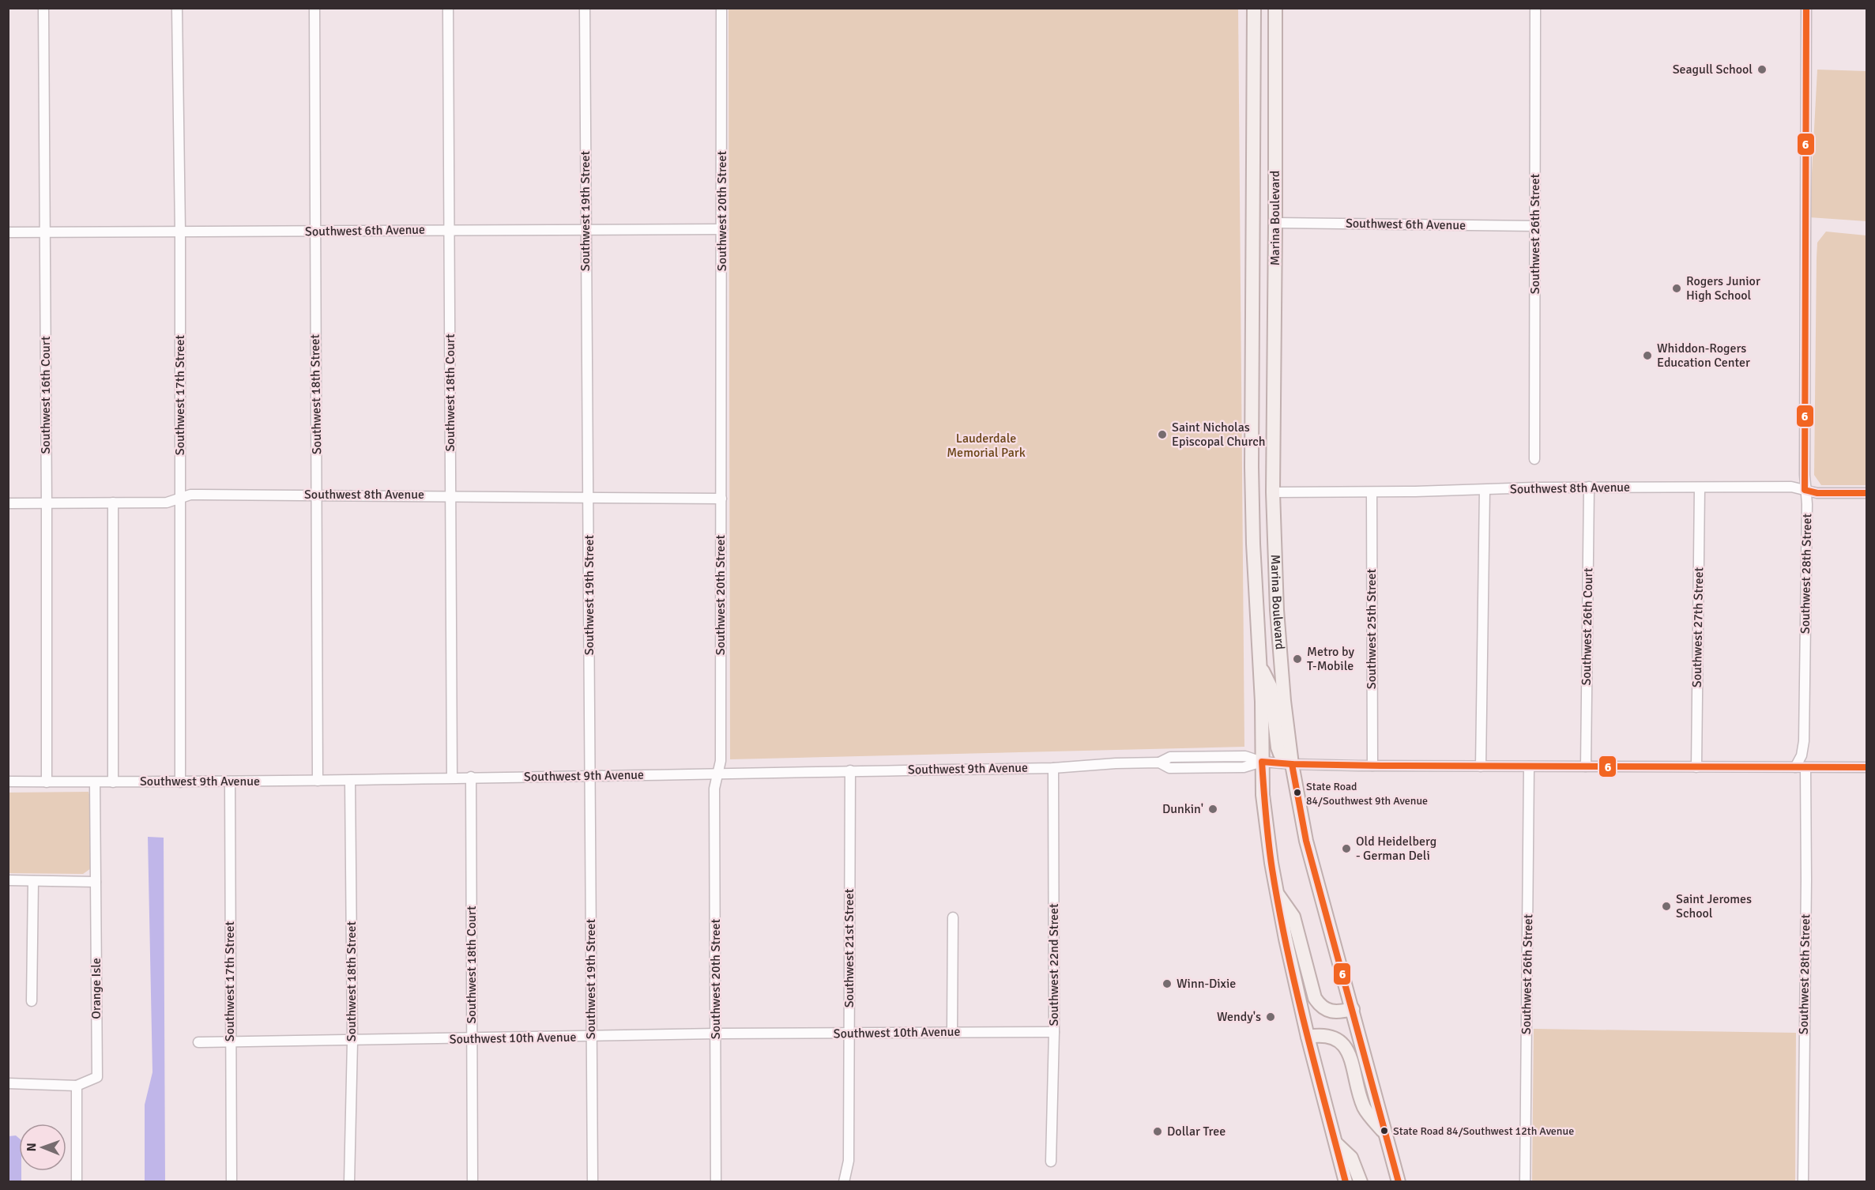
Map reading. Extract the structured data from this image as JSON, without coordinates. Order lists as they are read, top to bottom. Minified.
{"streets":{"main road":["Marina Boulevard"],"street":["Southwest 19th Street","Southwest 20th Street","Southwest 6th Avenue","Southwest 26th Street","Southwest 18th Court","Southwest 18th Street","Southwest 16th Court","Southwest 17th Street","Southwest 8th Avenue","Southwest 28th Street","Southwest 26th Court","Southwest 27th Street","Southwest 25th Street","Southwest 9th Avenue","Southwest 21st Street","Southwest 22nd Street","Orange Isle","Southwest 10th Avenue"]},"crossings":[["Southwest 19th Street","Southwest 6th Avenue"],["Southwest 19th Street","Southwest 8th Avenue"],["Southwest 19th Street","Southwest 9th Avenue"],["Southwest 19th Street","Southwest 10th Avenue"],["Southwest 20th Street","Southwest 6th Avenue"],["Southwest 20th Street","Southwest 8th Avenue"],["Southwest 20th Street","Southwest 9th Avenue"],["Southwest 20th Street","Southwest 10th Avenue"],["Marina Boulevard","Southwest 6th Avenue"],["Marina Boulevard","Southwest 8th Avenue"],["Marina Boulevard","Southwest 9th Avenue"],["Southwest 6th Avenue","Southwest 26th Street"],["Southwest 6th Avenue","Southwest 18th Court"],["Southwest 6th Avenue","Southwest 18th Street"],["Southwest 6th Avenue","Southwest 16th Court"],["Southwest 6th Avenue","Southwest 17th Street"],["Southwest 26th Street","Southwest 9th Avenue"],["Southwest 18th Court","Southwest 8th Avenue"],["Southwest 18th Court","Southwest 9th Avenue"],["Southwest 18th Court","Southwest 10th Avenue"],["Southwest 18th Street","Southwest 8th Avenue"],["Southwest 18th Street","Southwest 9th Avenue"],["Southwest 18th Street","Southwest 10th Avenue"],["Southwest 16th Court","Southwest 8th Avenue"],["Southwest 16th Court","Southwest 9th Avenue"],["Southwest 17th Street","Southwest 8th Avenue"],["Southwest 17th Street","Southwest 9th Avenue"],["Southwest 17th Street","Southwest 10th Avenue"],["Southwest 8th Avenue","Southwest 28th Street"],["Southwest 8th Avenue","Southwest 26th Court"],["Southwest 8th Avenue","Southwest 27th Street"],["Southwest 8th Avenue","Southwest 25th Street"],["Southwest 28th Street","Southwest 9th Avenue"],["Southwest 26th Court","Southwest 9th Avenue"],["Southwest 27th Street","Southwest 9th Avenue"],["Southwest 25th Street","Southwest 9th Avenue"],["Southwest 9th Avenue","Southwest 21st Street"],["Southwest 9th Avenue","Southwest 22nd Street"],["Southwest 9th Avenue","Orange Isle"],["Southwest 21st Street","Southwest 10th Avenue"],["Southwest 22nd Street","Southwest 10th Avenue"]],"parks":["Lauderdale Memorial Park"],"places":["Seagull School","Rogers Junior High School","Whiddon-Rogers Education Center","Saint Nicholas Episcopal Church","Metro by T-Mobile","State Road 84/Southwest 9th Avenue","Dunkin'","Old Heidelberg - German Deli","Saint Jeromes School","Winn-Dixie","Wendy's","State Road 84/Southwest 12th Avenue","Dollar Tree"],"lines":["transit line 6"],"north":"left"}
